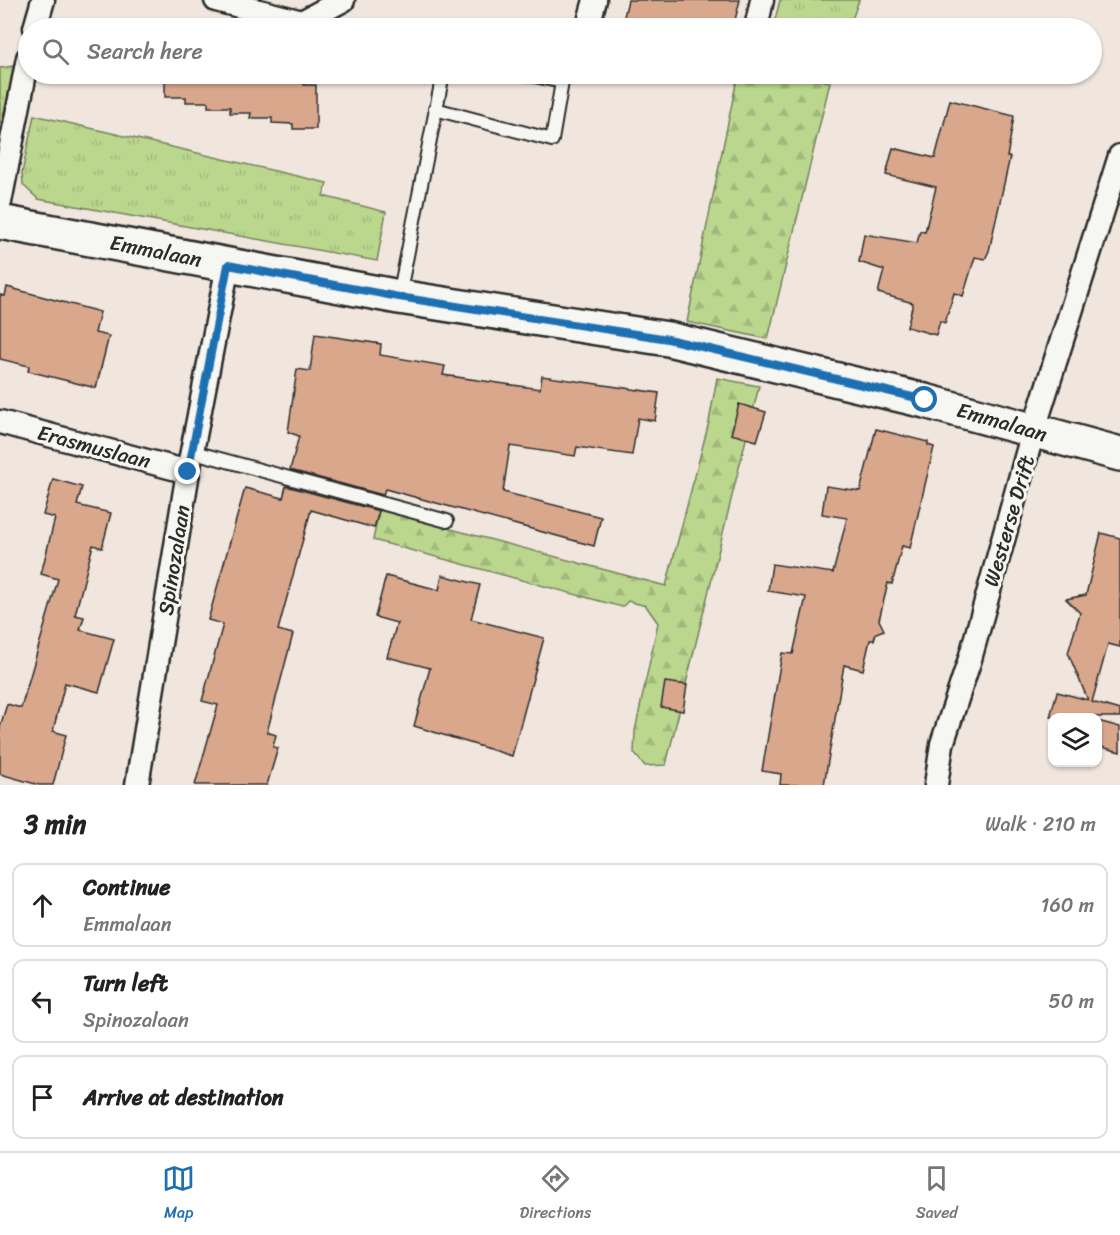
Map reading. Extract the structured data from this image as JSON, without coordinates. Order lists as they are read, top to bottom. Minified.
{"streets":{"main road":["Emmalaan"],"street":["Erasmuslaan","Westerse Drift","Spinozalaan"]},"crossings":[["Emmalaan","Westerse Drift"],["Emmalaan","Spinozalaan"],["Erasmuslaan","Spinozalaan"]],"page":{"search":"Search here","heading":["3 min","Walk · 210 m"],"list":[["Continue","Emmalaan","160 m"],["Turn left","Spinozalaan","50 m"],"Arrive at destination"],"nav":["Map","Directions","Saved"]}}
